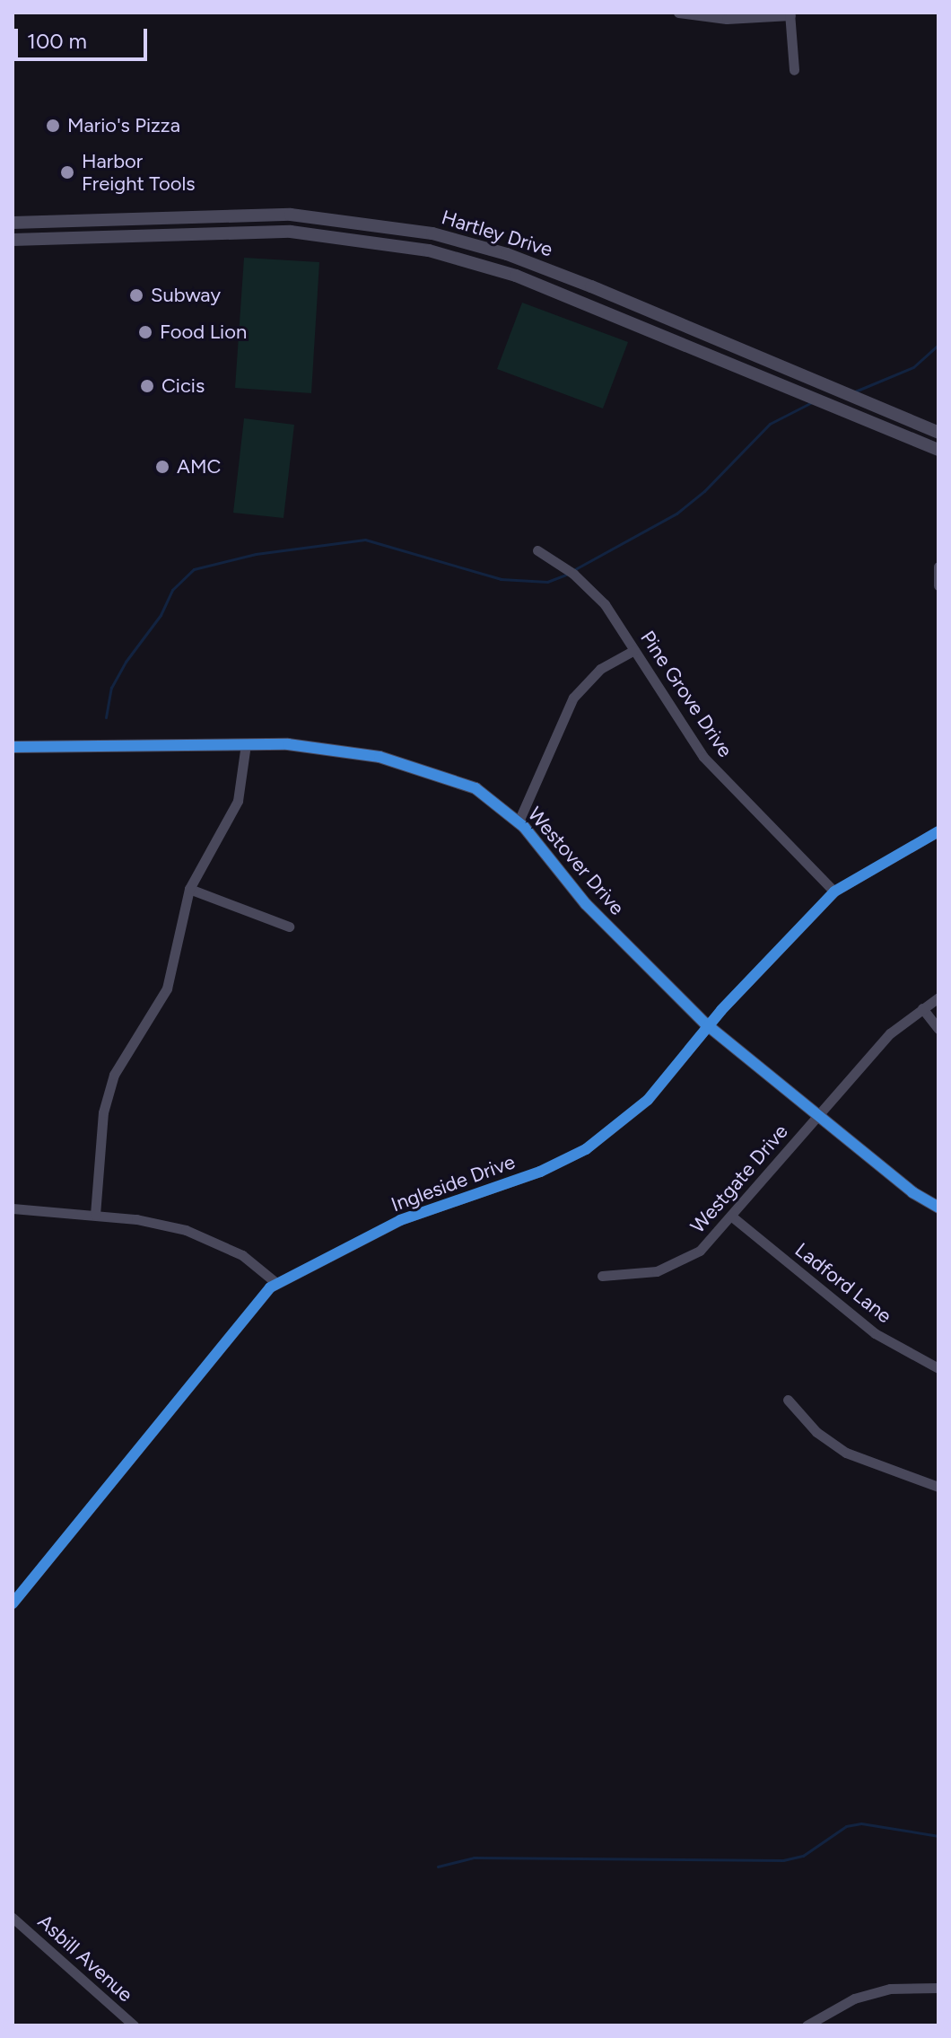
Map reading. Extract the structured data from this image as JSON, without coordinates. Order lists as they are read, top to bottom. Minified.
{"streets":{"street":["Hartley Drive","Pine Grove Drive","Westover Drive","Westgate Drive","Ingleside Drive","Ladford Lane","Asbill Avenue"]},"crossings":[["Pine Grove Drive","Ingleside Drive"],["Westover Drive","Westgate Drive"],["Westover Drive","Ingleside Drive"],["Westgate Drive","Ladford Lane"]],"places":["Mario's Pizza","Harbor Freight Tools","Subway","Food Lion","Cicis","AMC"],"scale_bar":"100 m"}
